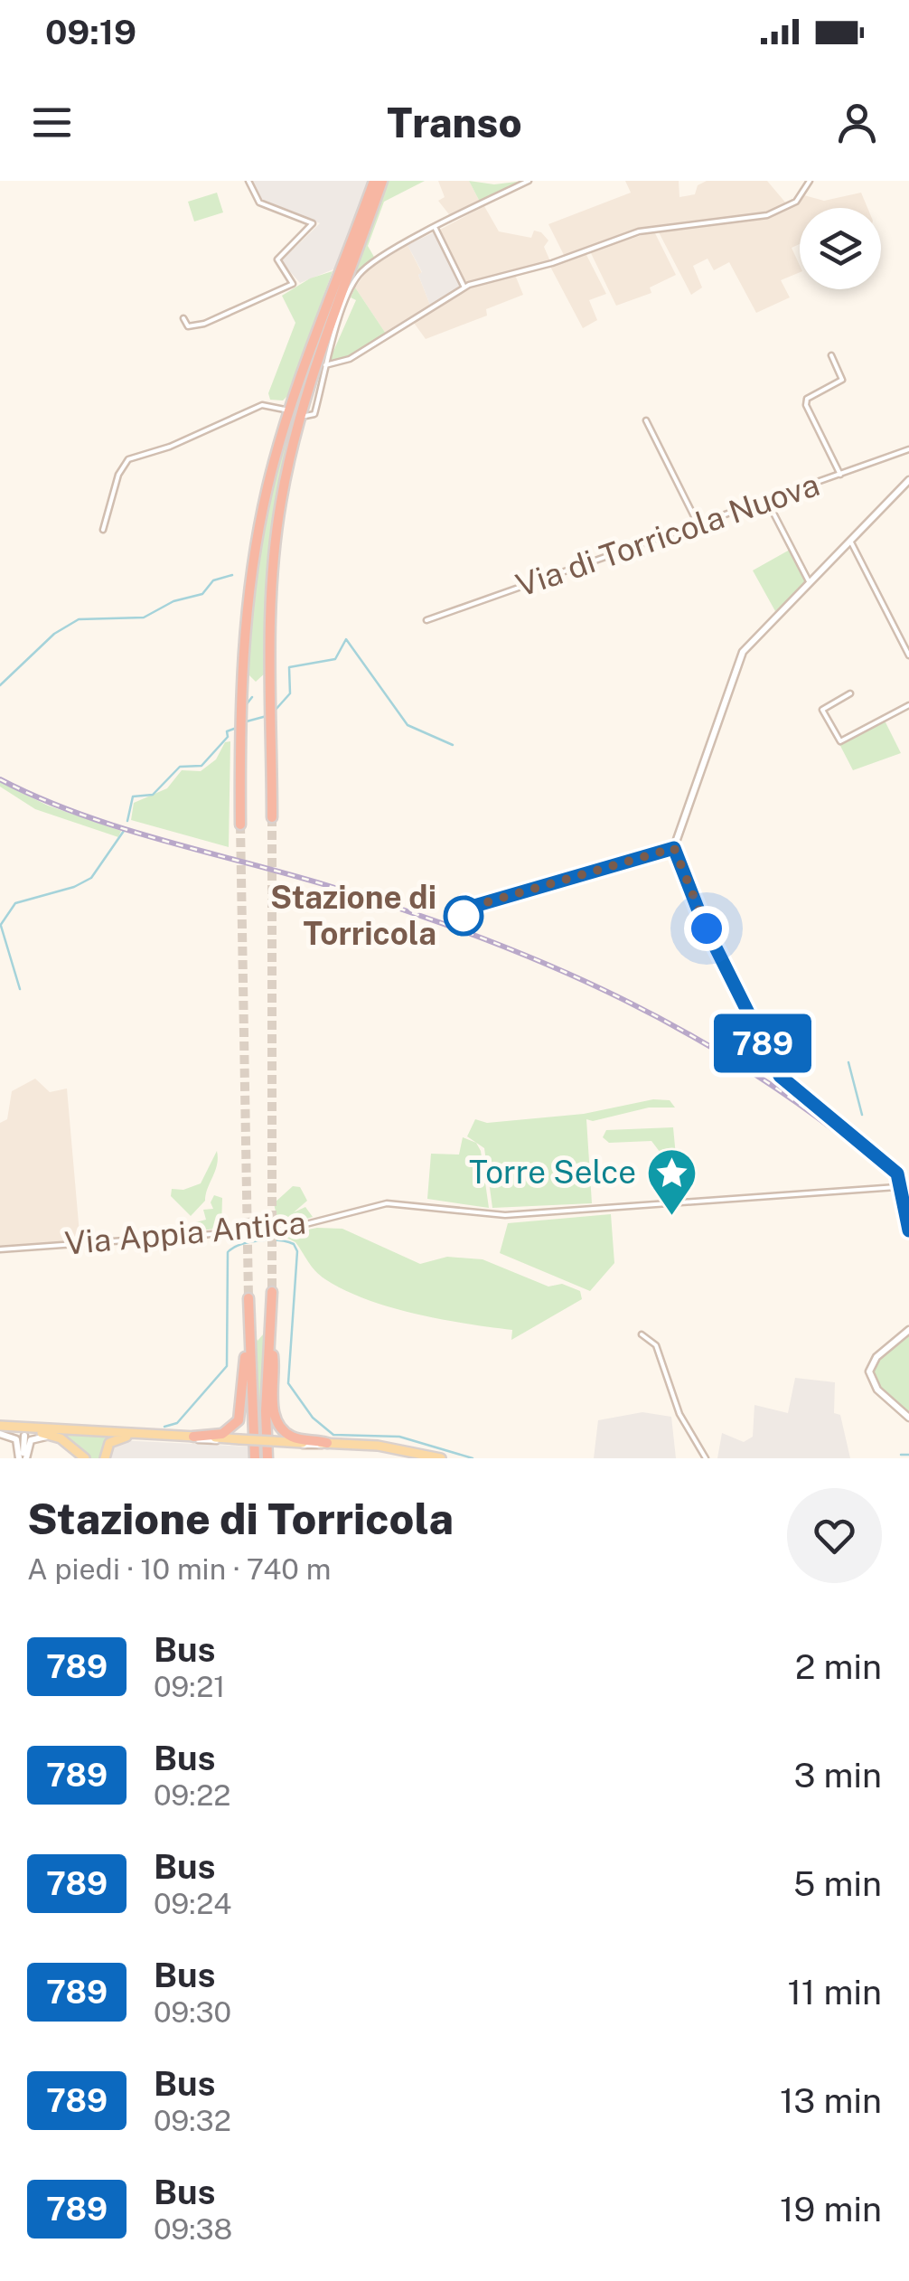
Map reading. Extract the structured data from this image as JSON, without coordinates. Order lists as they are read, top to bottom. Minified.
{"streets":{"street":["Via di Torricola Nuova","Via Appia Antica"]},"places":{"other":["Stazione di Torricola"],"place":["Torre Selce"]},"lines":["bus line 789"],"page":{"status":"09:19","header":"Transo","on_map":"789","heading":["Stazione di Torricola","A piedi · 10 min · 740 m"],"list":[{"mark":"789","name":"Bus","note":"09:21","value":"2 min"},{"mark":"789","name":"Bus","note":"09:22","value":"3 min"},{"mark":"789","name":"Bus","note":"09:24","value":"5 min"},{"mark":"789","name":"Bus","note":"09:30","value":"11 min"},{"mark":"789","name":"Bus","note":"09:32","value":"13 min"},{"mark":"789","name":"Bus","note":"09:38","value":"19 min"}]}}
